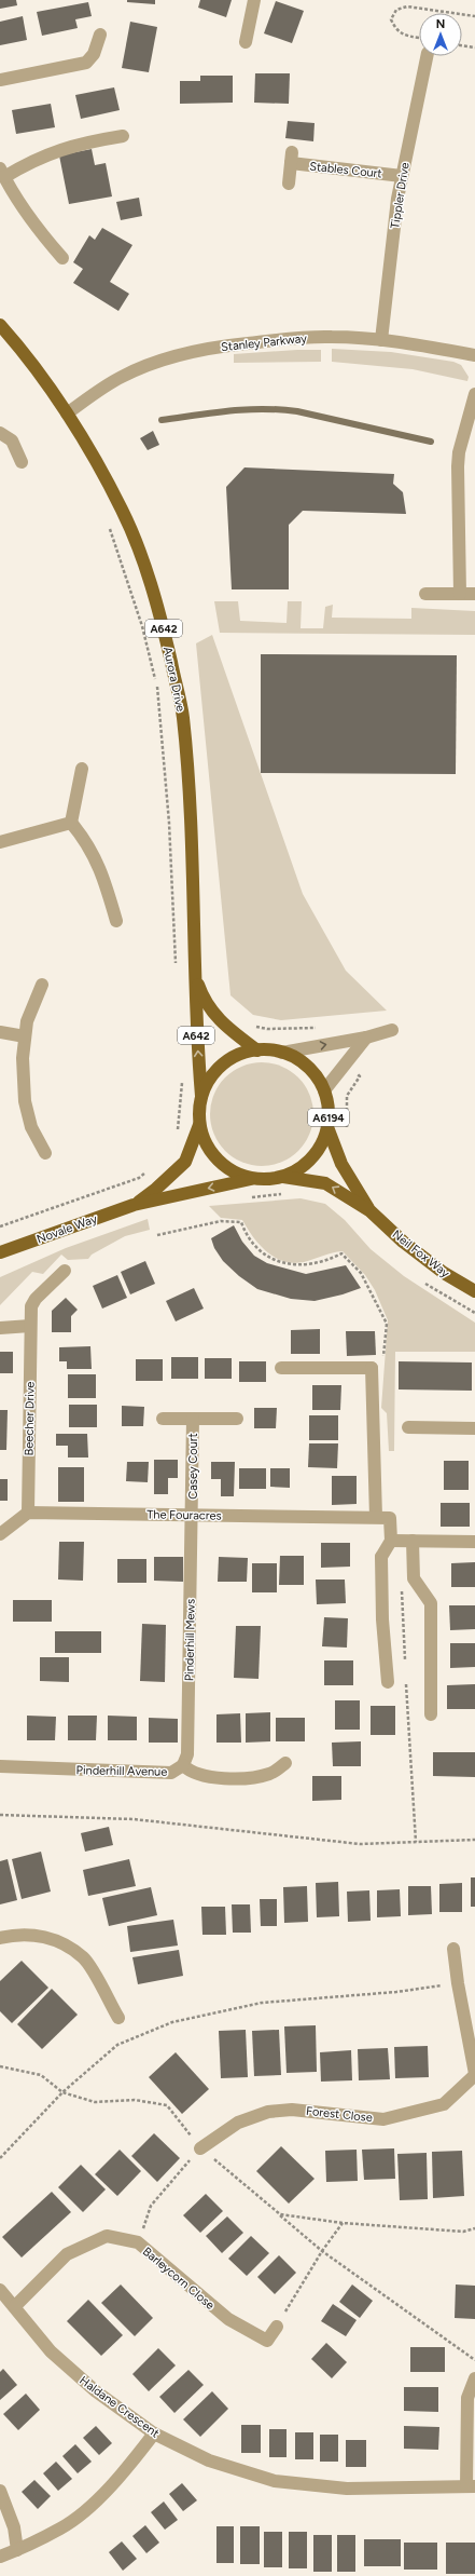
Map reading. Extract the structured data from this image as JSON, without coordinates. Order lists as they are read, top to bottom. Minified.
{"streets":{"main road":["A642","Aurora Drive","A6194","Novale Way","Neil Fox Way"],"street":["Stables Court","Tippler Drive","Stanley Parkway","Beecher Drive","Casey Court","The Fouracres","Pinderhill Mews","Pinderhill Avenue","Forest Close","Barleycorn Close","Haldane Crescent"]},"crossings":[["Stables Court","Tippler Drive"],["Tippler Drive","Stanley Parkway"],["Stanley Parkway","Aurora Drive"],["Aurora Drive","A6194"],["Aurora Drive","Novale Way"],["Aurora Drive","Neil Fox Way"],["A6194","Novale Way"],["A6194","Neil Fox Way"],["Novale Way","Neil Fox Way"],["Beecher Drive","The Fouracres"],["Casey Court","The Fouracres"],["Casey Court","Pinderhill Mews"],["The Fouracres","Pinderhill Mews"],["Pinderhill Mews","Pinderhill Avenue"],["Barleycorn Close","Haldane Crescent"]],"north":"top"}
